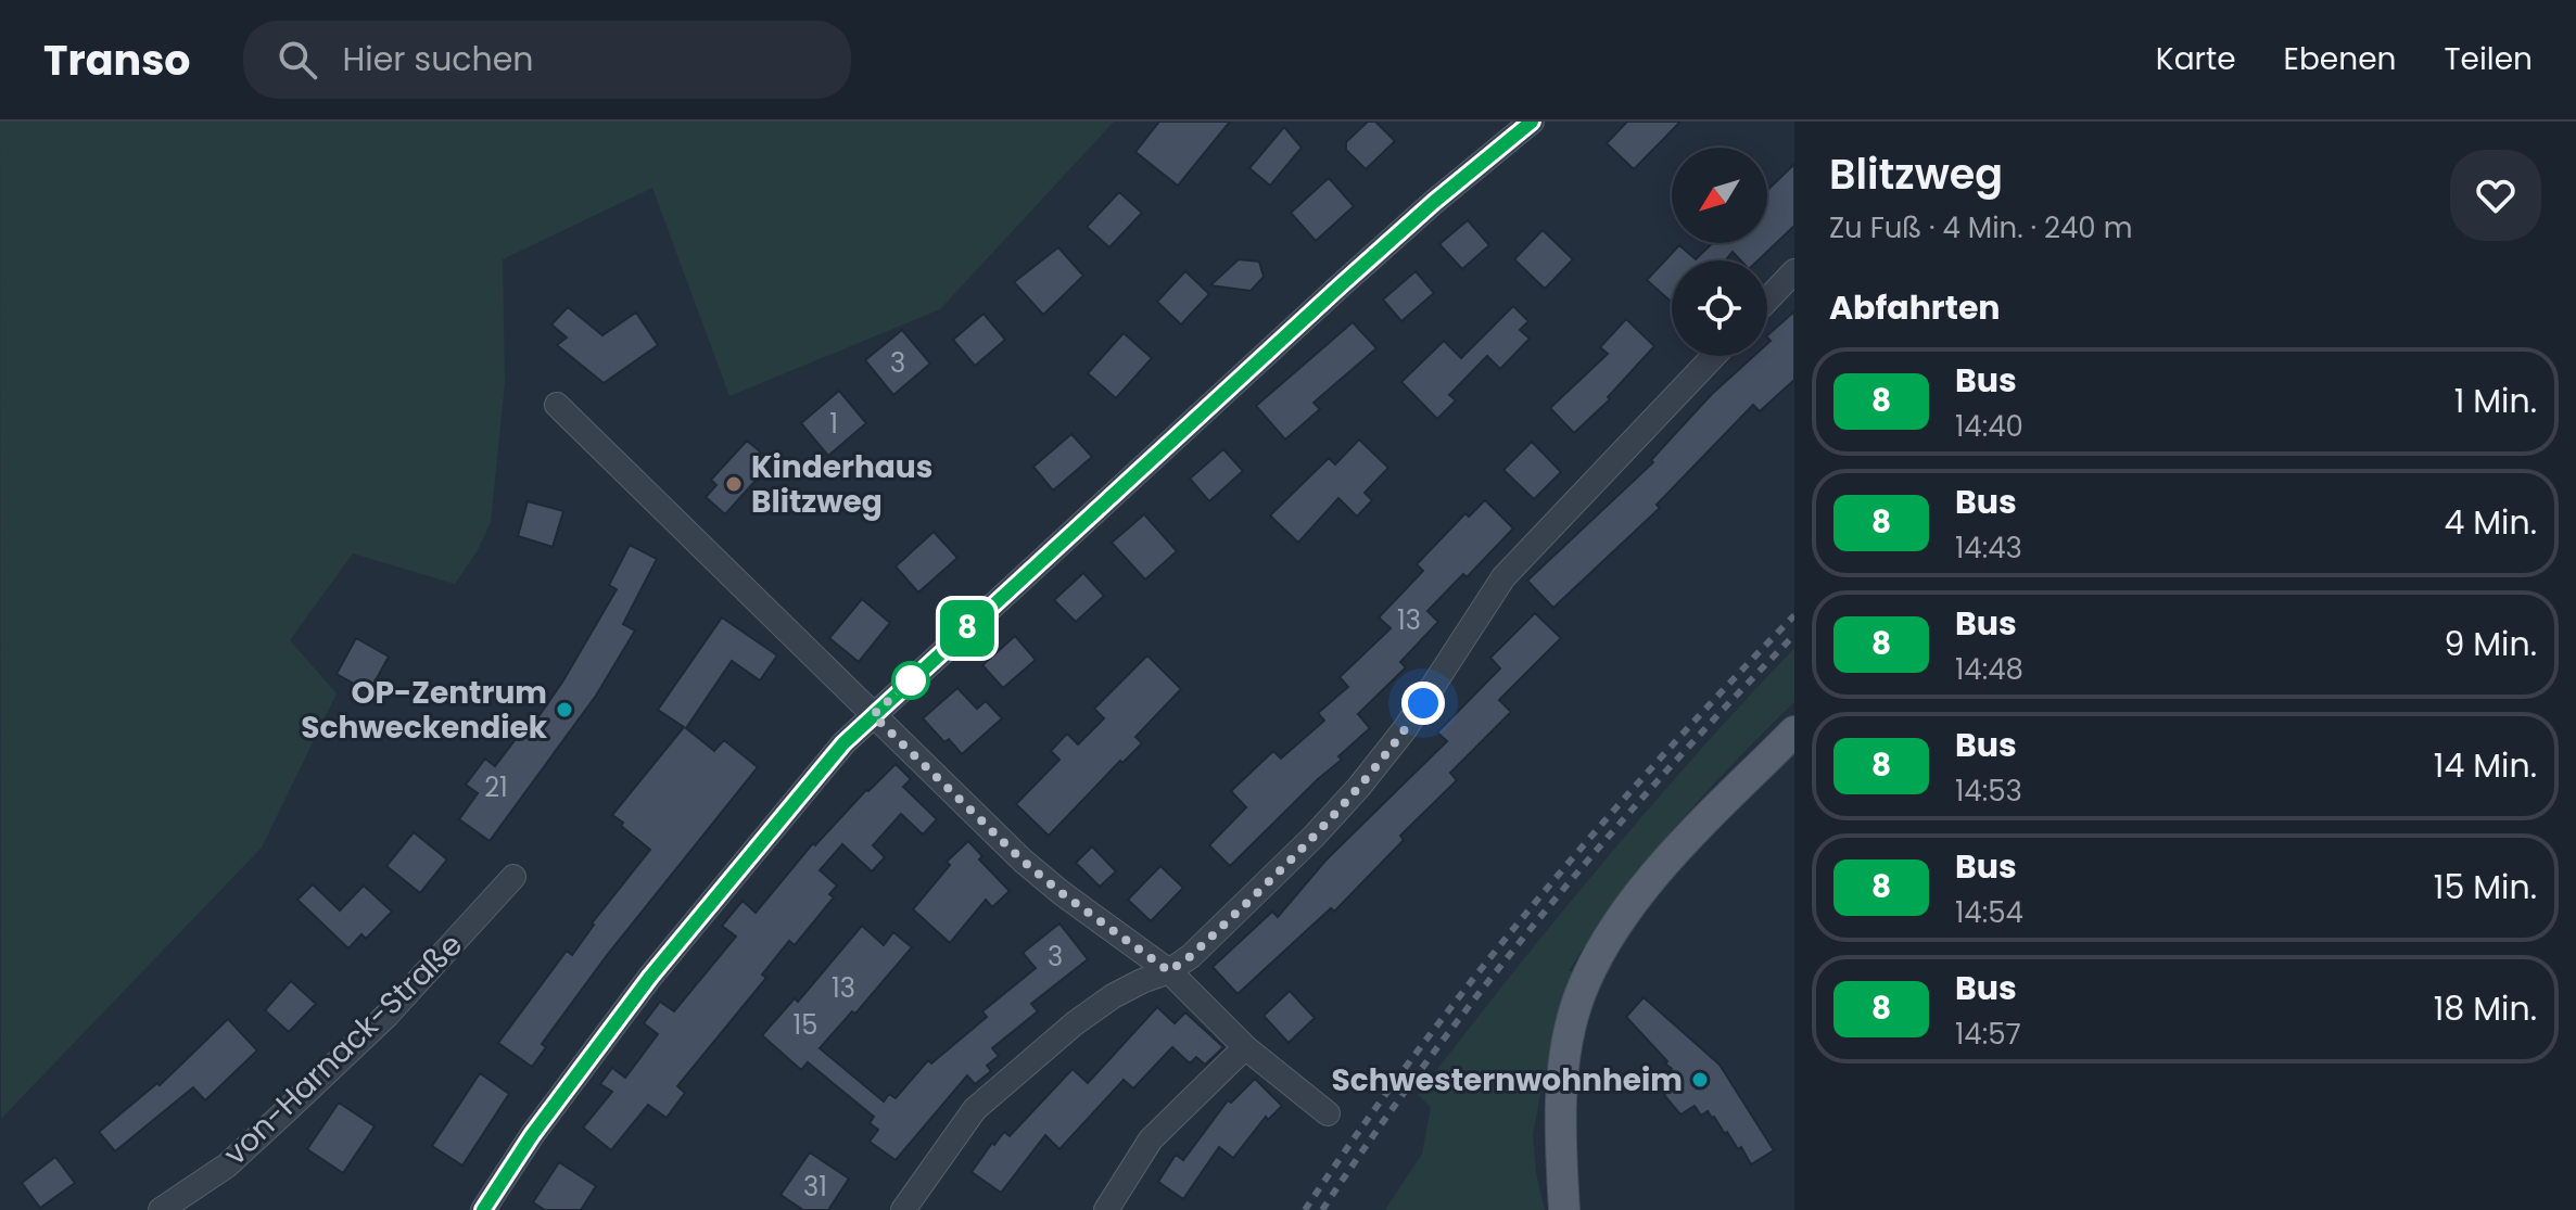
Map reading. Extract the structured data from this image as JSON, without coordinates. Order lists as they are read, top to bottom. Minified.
{"streets":{"street":["von-Harnack-Straße"]},"places":["Kinderhaus Blitzweg","OP-Zentrum Schweckendiek","Schwesternwohnheim"],"lines":["bus line 8"],"house_numbers":["3","1","13","21","3","13","15","31"],"north":"bottom left","page":{"header":"Transo","search":"Hier suchen","nav":["Karte","Ebenen","Teilen"],"on_map":"8","heading":[["Blitzweg","Zu Fuß · 4 Min. · 240 m"],"Abfahrten"],"list":[{"mark":"8","name":"Bus","note":"14:40","value":"1 Min."},{"mark":"8","name":"Bus","note":"14:43","value":"4 Min."},{"mark":"8","name":"Bus","note":"14:48","value":"9 Min."},{"mark":"8","name":"Bus","note":"14:53","value":"14 Min."},{"mark":"8","name":"Bus","note":"14:54","value":"15 Min."},{"mark":"8","name":"Bus","note":"14:57","value":"18 Min."}]}}
